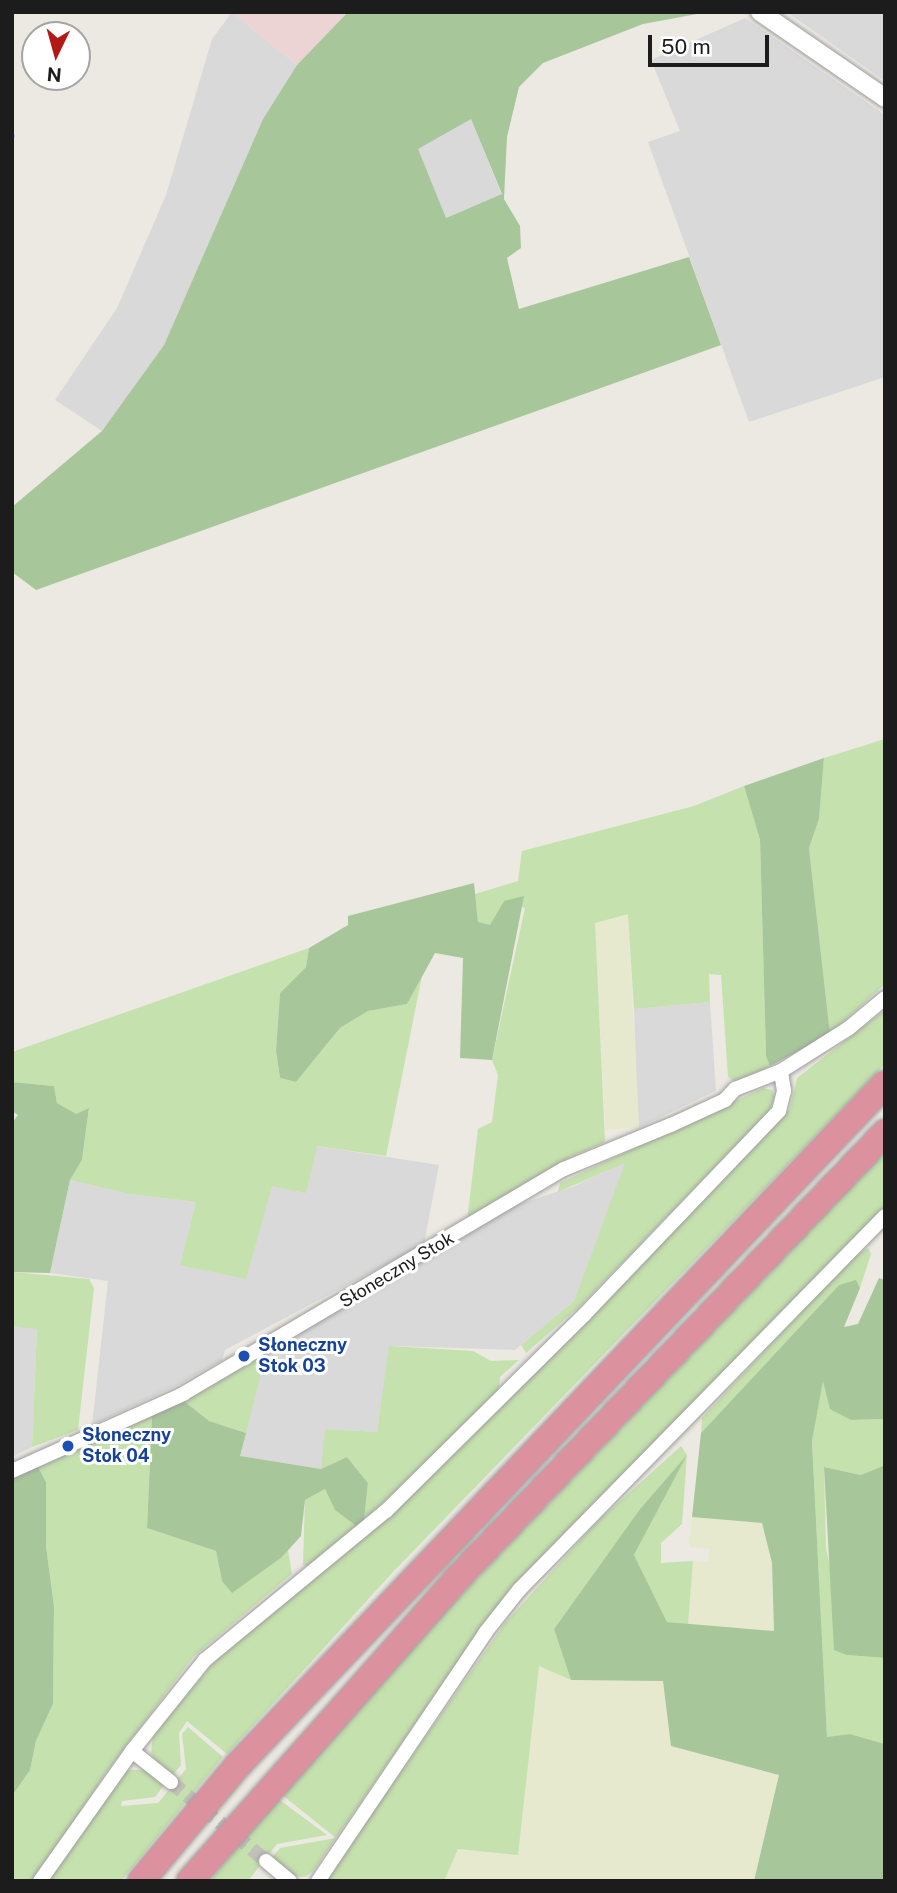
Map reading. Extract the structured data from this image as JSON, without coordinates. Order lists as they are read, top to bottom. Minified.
{"streets":{"street":["Słoneczny Stok"]},"places":["Słoneczny Stok 03","Słoneczny Stok 04"],"scale_bar":"50 m","north":"bottom"}
